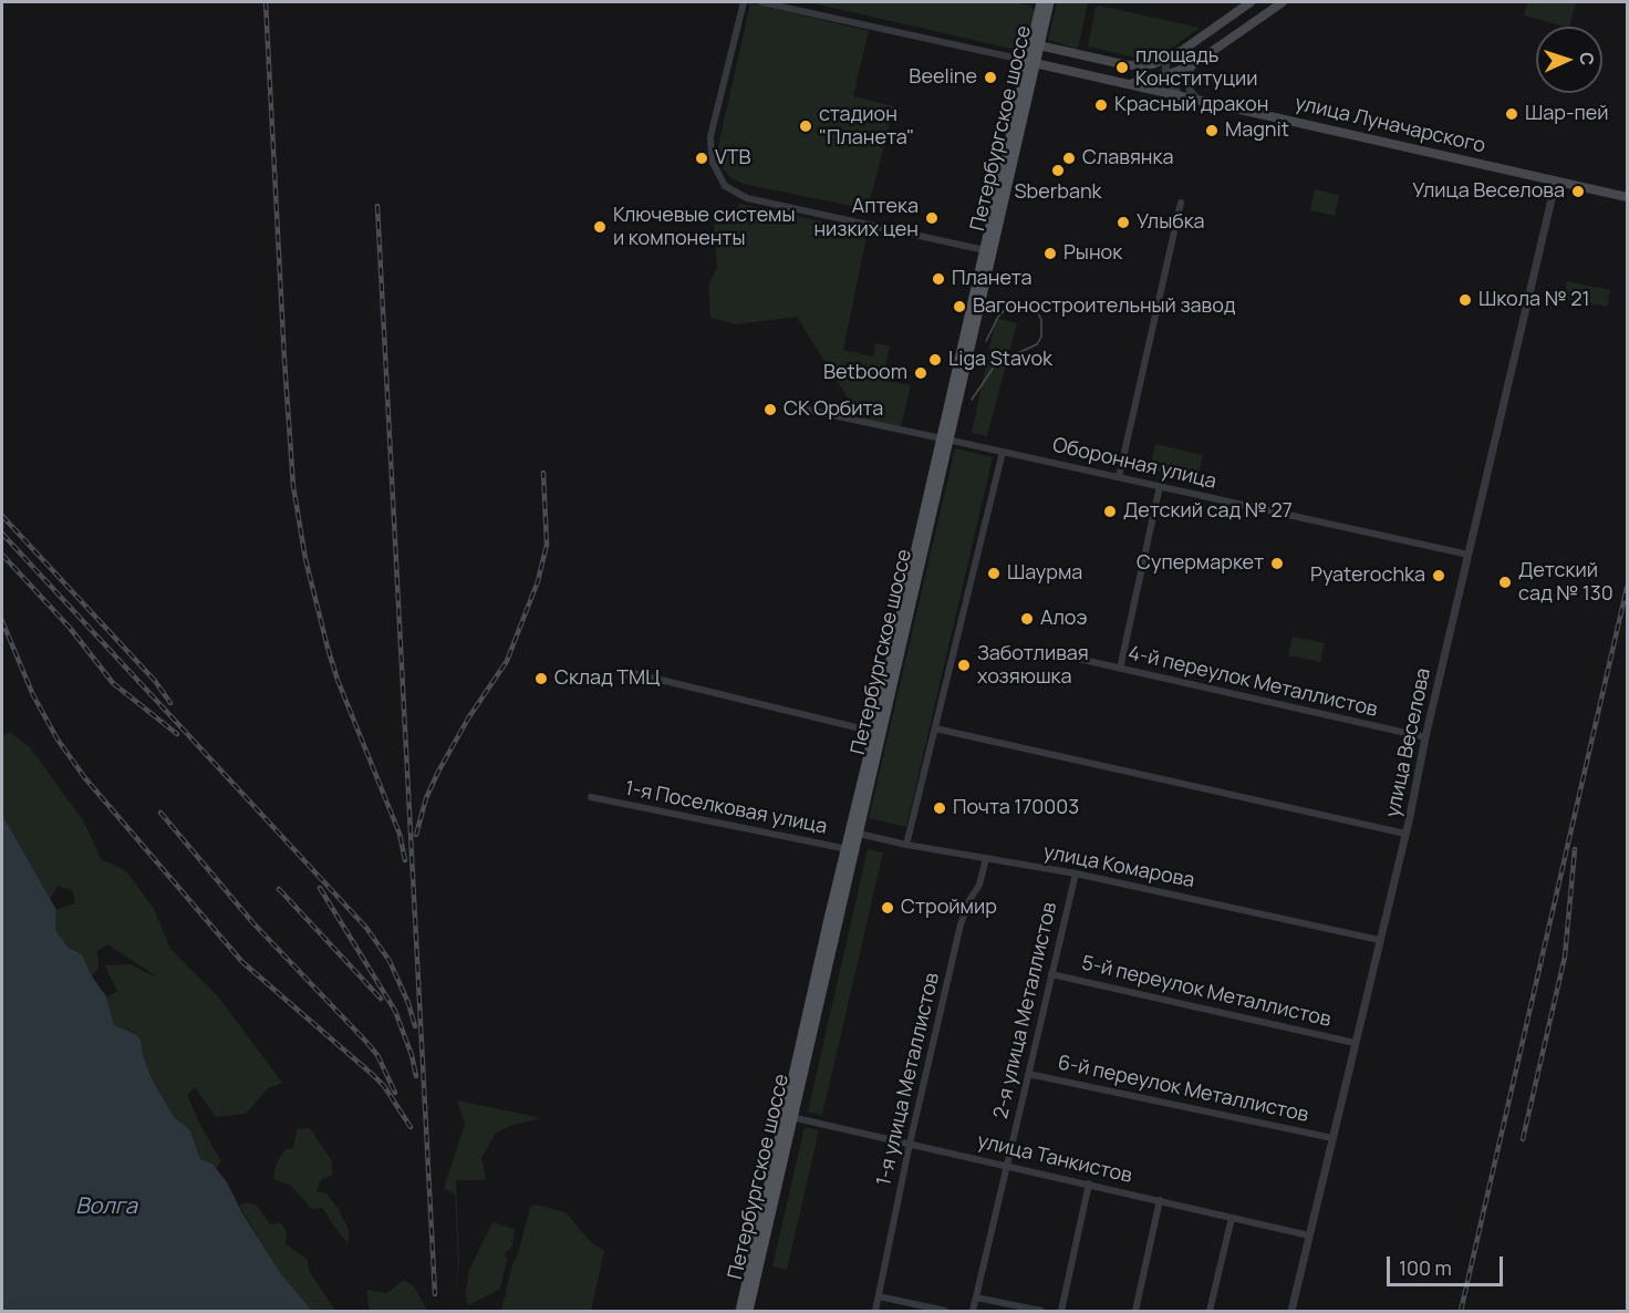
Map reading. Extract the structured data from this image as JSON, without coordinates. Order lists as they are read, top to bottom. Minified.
{"streets":{"main road":["улица Луначарского","Петербургское шоссе"],"street":["Оборонная улица","4-й переулок Металлистов","улица Веселова","1-я Поселковая улица","улица Комарова","5-й переулок Металлистов","2-я улица Металлистов","1-я улица Металлистов","6-й переулок Металлистов","улица Танкистов"]},"crossings":[["улица Луначарского","Петербургское шоссе"],["улица Луначарского","улица Веселова"],["Петербургское шоссе","Оборонная улица"],["Петербургское шоссе","1-я Поселковая улица"],["Петербургское шоссе","улица Комарова"],["Петербургское шоссе","улица Танкистов"],["Оборонная улица","улица Веселова"],["4-й переулок Металлистов","улица Веселова"],["улица Веселова","улица Комарова"],["улица Веселова","5-й переулок Металлистов"],["улица Веселова","6-й переулок Металлистов"],["улица Веселова","улица Танкистов"],["улица Комарова","2-я улица Металлистов"],["улица Комарова","1-я улица Металлистов"],["5-й переулок Металлистов","2-я улица Металлистов"],["2-я улица Металлистов","6-й переулок Металлистов"],["2-я улица Металлистов","улица Танкистов"],["1-я улица Металлистов","улица Танкистов"]],"water":["Волга"],"places":["площадь Конституции","Beeline","Красный дракон","Шар-пей","стадион \"Планета\"","Magnit","VTB","Славянка","Sberbank","Улица Веселова","Аптека низких цен","Улыбка","Ключевые системы и компоненты","Рынок","Планета","Школа № 21","Вагоностроительный завод","Liga Stavok","Betboom","СК Орбита","Детский сад № 27","Супермаркет","Шаурма","Pyaterochka","Детский сад № 130","Алоэ","Заботливая хозяюшка","Склад ТМЦ","Почта 170003","Строймир"],"scale_bar":"100 m","north":"right"}
